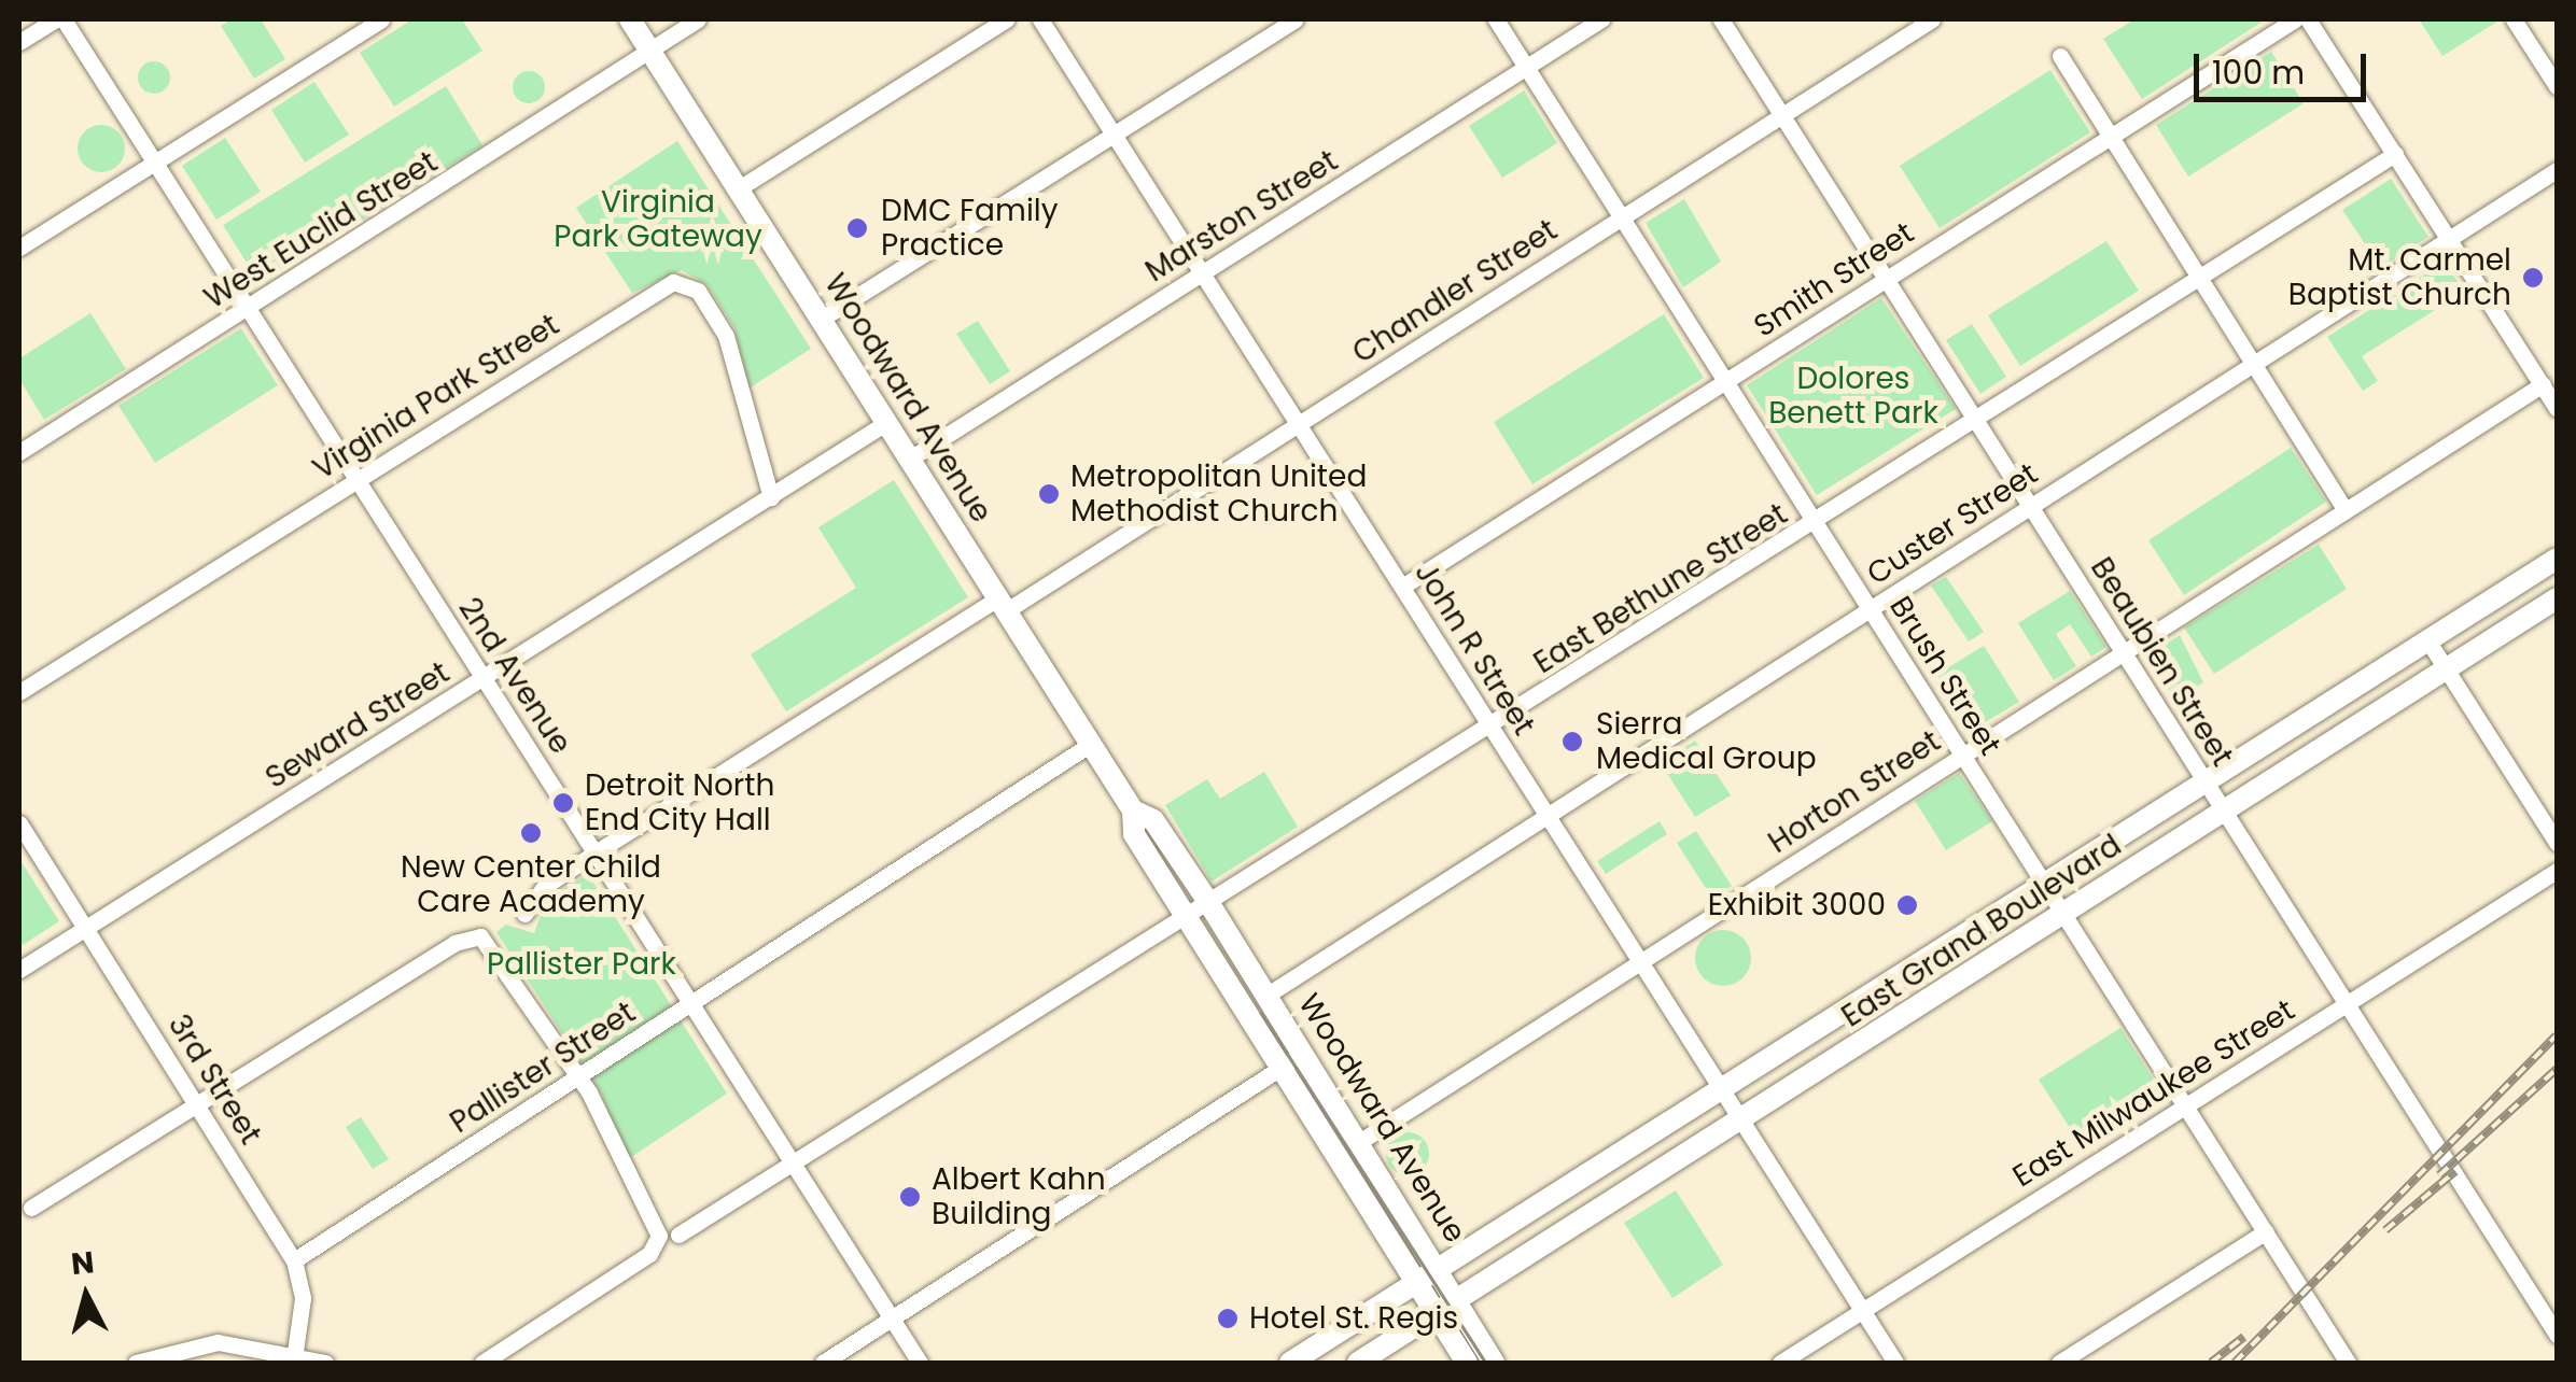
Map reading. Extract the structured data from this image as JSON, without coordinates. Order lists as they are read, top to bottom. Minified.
{"streets":{"main road":["Woodward Avenue","East Grand Boulevard"],"street":["Marston Street","West Euclid Street","Smith Street","Chandler Street","Virginia Park Street","Custer Street","East Bethune Street","John R Street","Beaubien Street","2nd Avenue","Brush Street","Seward Street","Horton Street","Pallister Street","3rd Street","East Milwaukee Street"]},"crossings":[["Marston Street","Woodward Avenue"],["Marston Street","John R Street"],["Marston Street","Brush Street"],["West Euclid Street","Woodward Avenue"],["West Euclid Street","2nd Avenue"],["Smith Street","John R Street"],["Smith Street","Beaubien Street"],["Smith Street","Brush Street"],["Chandler Street","Woodward Avenue"],["Chandler Street","John R Street"],["Chandler Street","Beaubien Street"],["Chandler Street","2nd Avenue"],["Chandler Street","Brush Street"],["Virginia Park Street","2nd Avenue"],["Virginia Park Street","Seward Street"],["Woodward Avenue","Custer Street"],["Woodward Avenue","East Bethune Street"],["Woodward Avenue","Seward Street"],["Woodward Avenue","Horton Street"],["Woodward Avenue","East Grand Boulevard"],["Woodward Avenue","Pallister Street"],["Custer Street","John R Street"],["Custer Street","Beaubien Street"],["Custer Street","Brush Street"],["East Bethune Street","John R Street"],["East Bethune Street","Beaubien Street"],["East Bethune Street","2nd Avenue"],["East Bethune Street","Brush Street"],["John R Street","Horton Street"],["John R Street","East Grand Boulevard"],["John R Street","East Milwaukee Street"],["Beaubien Street","Horton Street"],["Beaubien Street","East Grand Boulevard"],["Beaubien Street","East Milwaukee Street"],["2nd Avenue","Seward Street"],["2nd Avenue","Pallister Street"],["Brush Street","Horton Street"],["Brush Street","East Grand Boulevard"],["Brush Street","East Milwaukee Street"],["Seward Street","3rd Street"],["Pallister Street","3rd Street"]],"parks":["Virginia Park Gateway","Dolores Benett Park","Pallister Park"],"places":["DMC Family Practice","Mt. Carmel Baptist Church","Metropolitan United Methodist Church","Sierra Medical Group","Detroit North End City Hall","New Center Child Care Academy","Exhibit 3000","Albert Kahn Building","Hotel St. Regis"],"scale_bar":"100 m","north":"top"}
